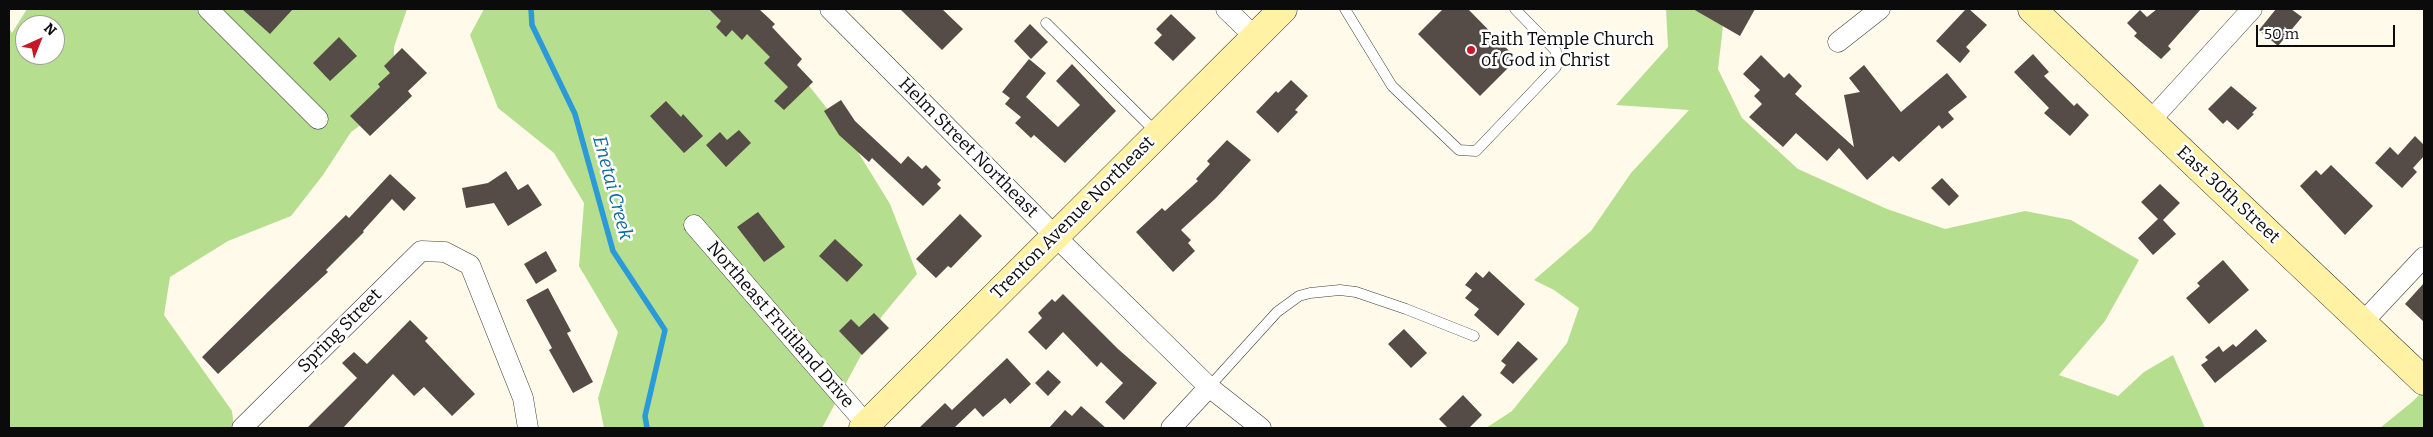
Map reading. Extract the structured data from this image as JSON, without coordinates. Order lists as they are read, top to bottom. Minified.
{"streets":{"main road":["East 30th Street","Trenton Avenue Northeast"],"street":["Helm Street Northeast","Northeast Fruitland Drive","Spring Street"]},"crossings":[["Helm Street Northeast","Trenton Avenue Northeast"],["Trenton Avenue Northeast","Northeast Fruitland Drive"]],"water":["Enetai Creek"],"places":["Faith Temple Church of God in Christ"],"scale_bar":"50 m","north":"top right"}
